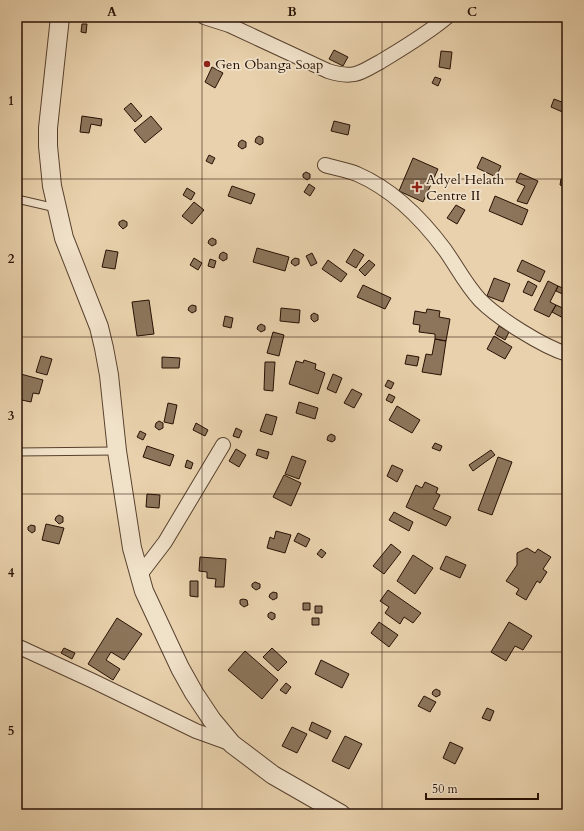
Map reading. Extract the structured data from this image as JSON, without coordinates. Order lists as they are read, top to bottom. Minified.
{"places":{"other":["Gen Obanga Soap"],"health":["Adyel Helath Centre II"]},"scale_bar":"50 m","grid":{"columns":["A","B","C"],"rows":["1","2","3","4","5"]}}
